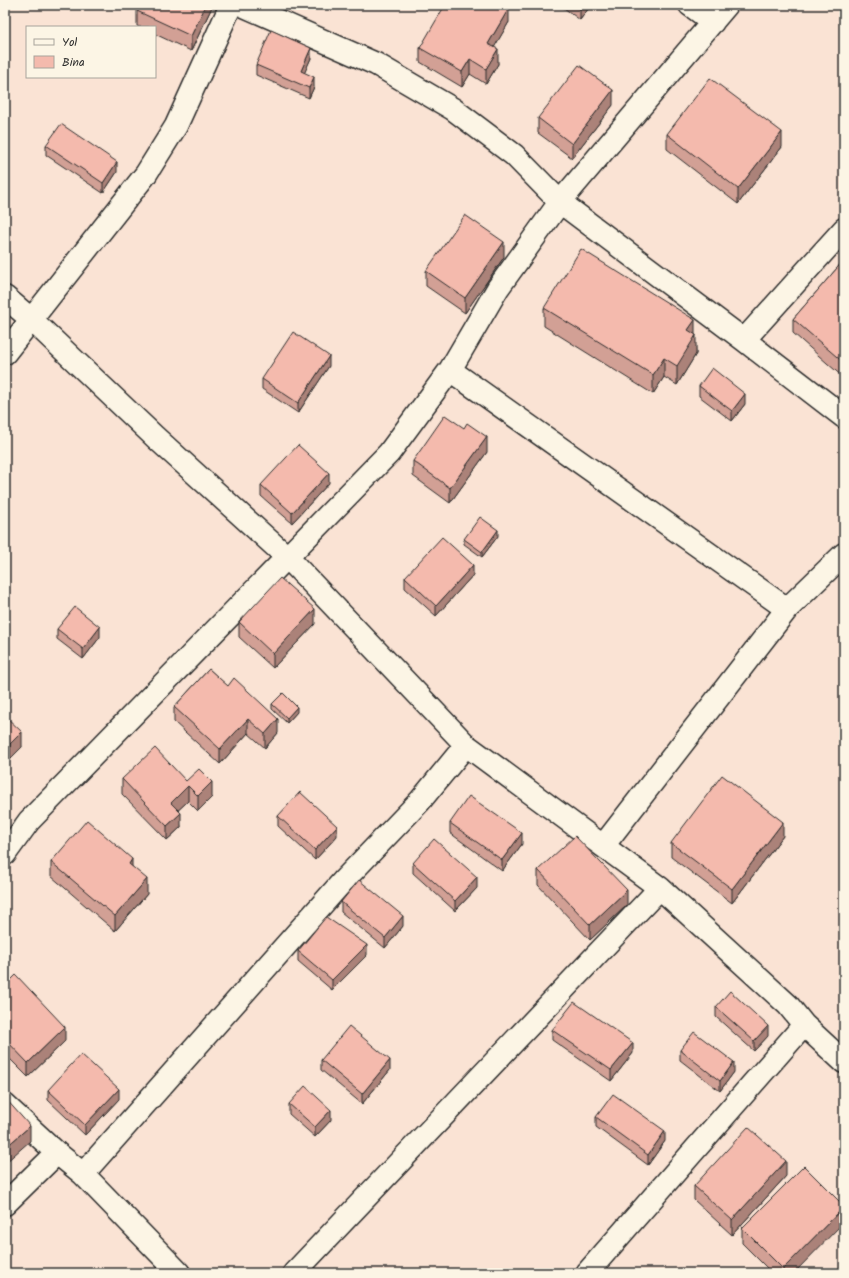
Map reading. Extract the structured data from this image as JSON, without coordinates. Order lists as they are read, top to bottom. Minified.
{"legend":["Yol","Bina"]}
